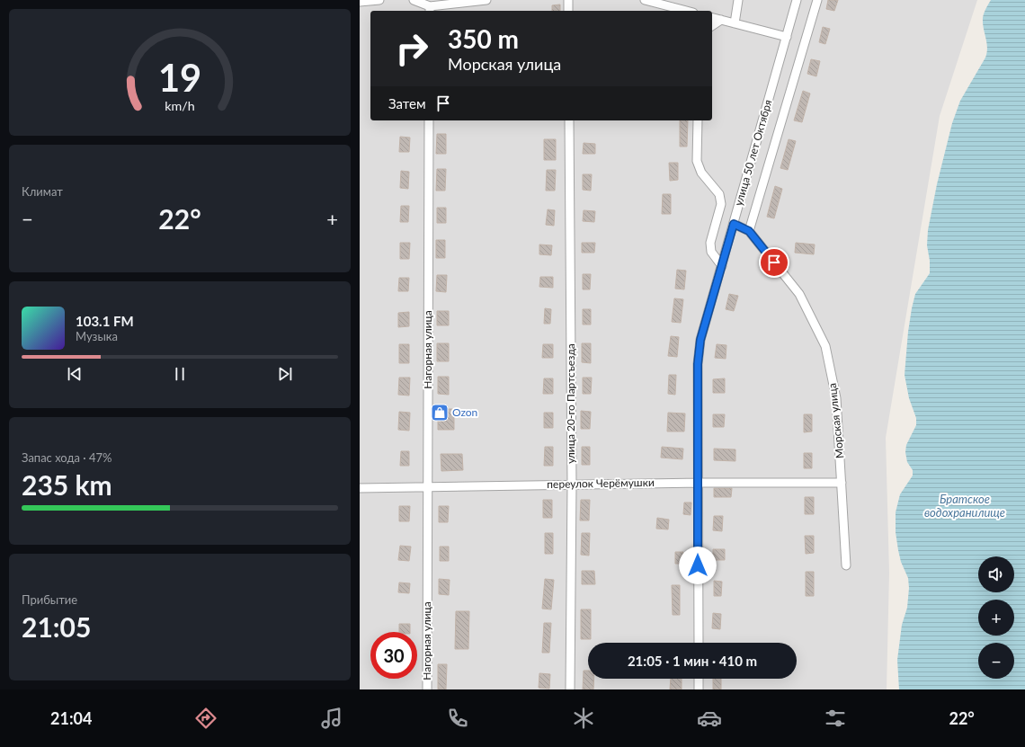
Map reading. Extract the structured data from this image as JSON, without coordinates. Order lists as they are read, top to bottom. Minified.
{"streets":{"street":["улица 50 лет Октября","Нагорная улица","улица 20-го Партсъезда","Морская улица","переулок Черёмушки"]},"crossings":[["улица 50 лет Октября","Морская улица"],["улица 50 лет Октября","переулок Черёмушки"],["Нагорная улица","переулок Черёмушки"],["улица 20-го Партсъезда","переулок Черёмушки"],["Морская улица","переулок Черёмушки"]],"water":["Братское водохранилище"],"places":{"shop":["Ozon"]},"page":{"turn":["350 m","Морская улица"],"then":"Затем","tile":["Климат",["Запас хода · 47%","235 km"],["Прибытие","21:05"]],"heat":["−","22°","+"],"song":["103.1 FM","Музыка"],"map_buttons":["+","−"],"limit":"30","trip":"21:05 · 1 мин · 410 m","tabs":["21:04","22°"],"gauge":["19","km/h"]}}
